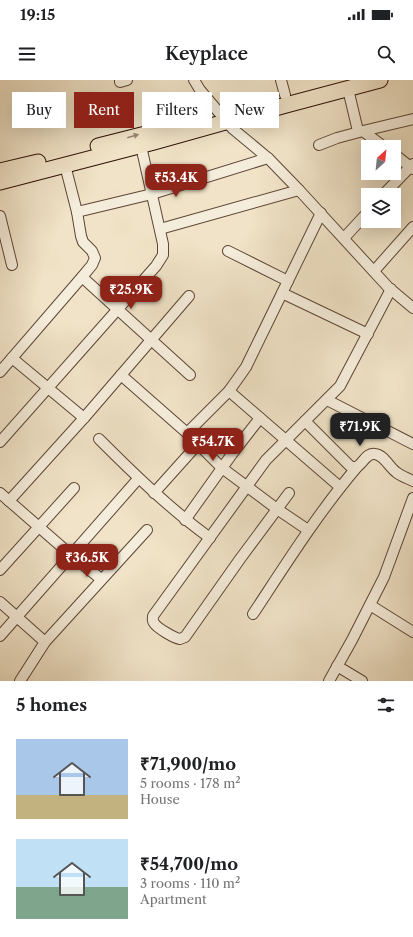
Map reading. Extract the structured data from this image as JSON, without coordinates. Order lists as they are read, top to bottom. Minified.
{"north":"top right","page":{"status":"19:15","header":"Keyplace","chip":["Buy","Rent","Filters","New"],"price":["₹53.4K","₹25.9K","₹71.9K","₹54.7K","₹36.5K"],"heading":"5 homes","list":[{"name":"₹71,900/mo","note":"5 rooms · 178 m² · House"},{"name":"₹54,700/mo","note":"3 rooms · 110 m² · Apartment"}]}}
